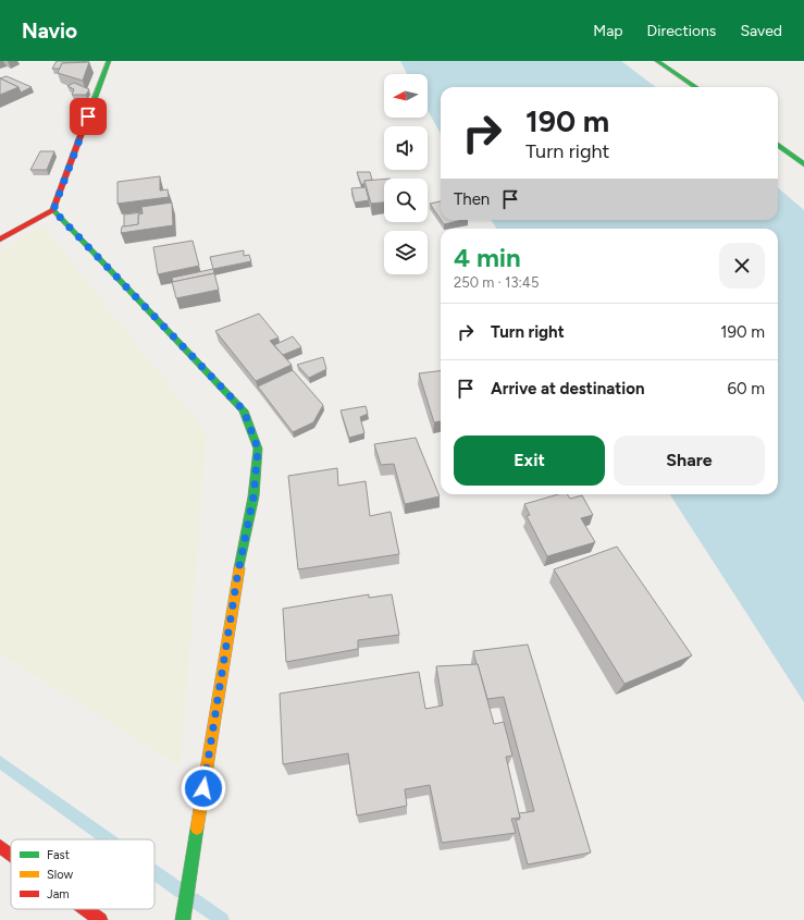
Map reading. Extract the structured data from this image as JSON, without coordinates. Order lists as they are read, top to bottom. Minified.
{"legend":["Fast","Slow","Jam"],"north":"left","page":{"header":"Navio","nav":["Map","Directions","Saved"],"turn":["190 m","Turn right"],"then":"Then","heading":["4 min","250 m · 13:45"],"list":[{"name":"Turn right","value":"190 m"},{"name":"Arrive at destination","value":"60 m"}],"buttons":["Exit","Share"]}}
